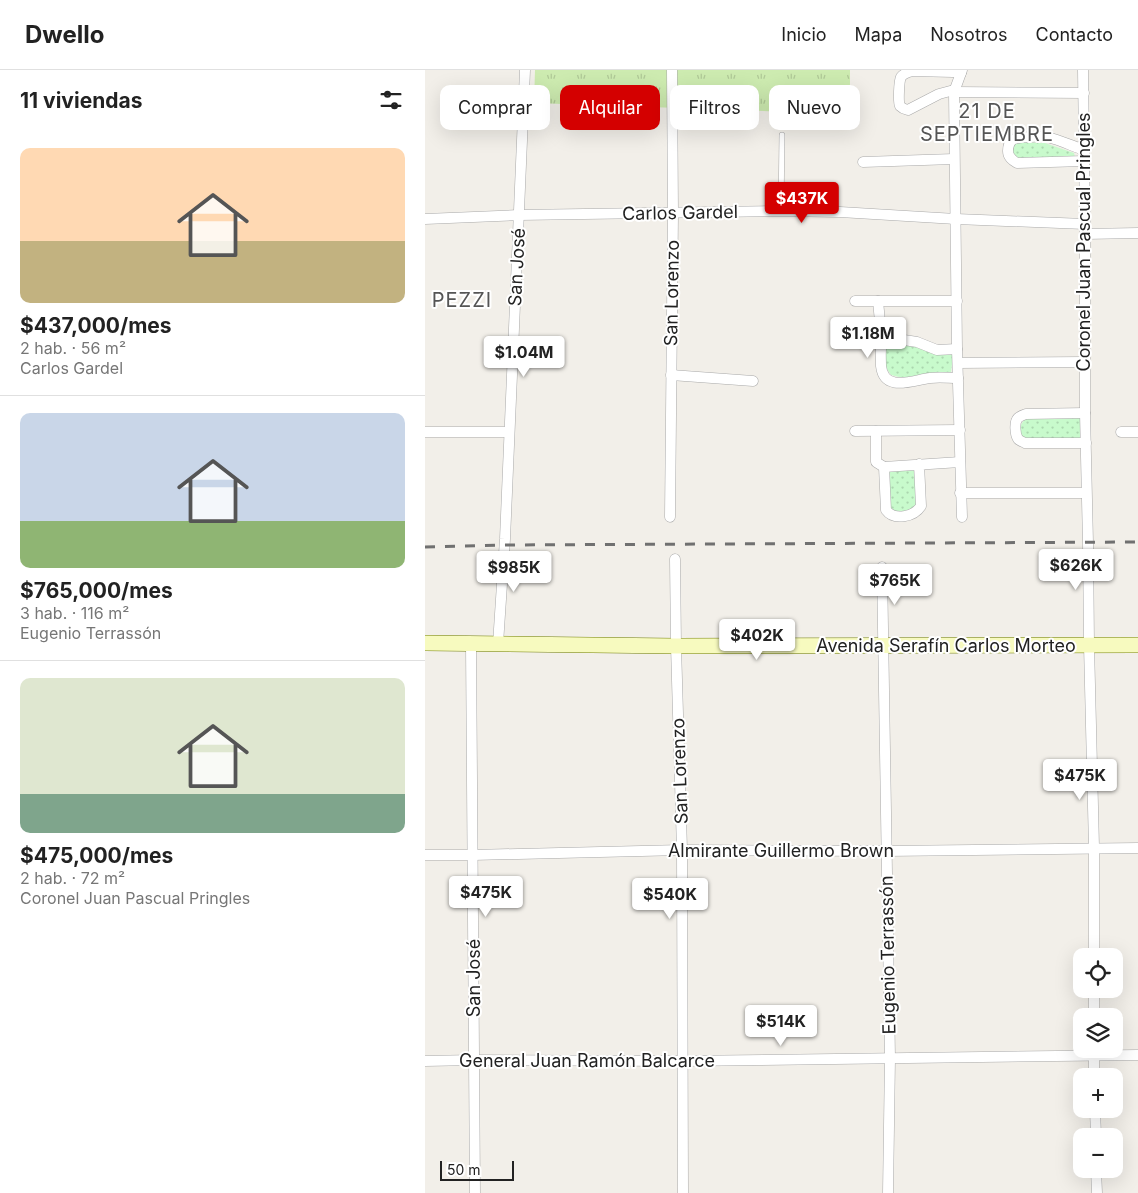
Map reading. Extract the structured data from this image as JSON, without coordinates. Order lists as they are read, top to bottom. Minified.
{"streets":{"main road":["Avenida Serafín Carlos Morteo"],"street":["Carlos Gardel","Coronel Juan Pascual Pringles","San José","San Lorenzo","Almirante Guillermo Brown","Eugenio Terrassón","General Juan Ramón Balcarce"]},"crossings":[["Carlos Gardel","Coronel Juan Pascual Pringles"],["Carlos Gardel","San José"],["Carlos Gardel","San Lorenzo"],["Coronel Juan Pascual Pringles","Avenida Serafín Carlos Morteo"],["Coronel Juan Pascual Pringles","Almirante Guillermo Brown"],["San José","Avenida Serafín Carlos Morteo"],["San José","Almirante Guillermo Brown"],["San José","General Juan Ramón Balcarce"],["San Lorenzo","Avenida Serafín Carlos Morteo"],["San Lorenzo","Almirante Guillermo Brown"],["San Lorenzo","General Juan Ramón Balcarce"],["Avenida Serafín Carlos Morteo","Eugenio Terrassón"],["Almirante Guillermo Brown","Eugenio Terrassón"],["Eugenio Terrassón","General Juan Ramón Balcarce"]],"districts":["21 DE SEPTIEMBRE","PEZZI"],"scale_bar":"50 m","page":{"header":"Dwello","nav":["Inicio","Mapa","Nosotros","Contacto"],"heading":"11 viviendas","chip":["Comprar","Alquilar","Filtros","Nuevo"],"list":[{"name":"$437,000/mes","note":"2 hab. · 56 m² · Carlos Gardel"},{"name":"$765,000/mes","note":"3 hab. · 116 m² · Eugenio Terrassón"},{"name":"$475,000/mes","note":"2 hab. · 72 m² · Coronel Juan Pascual Pringles"}],"price":["$437K","$1.18M","$1.04M","$626K","$985K","$765K","$402K","$475K","$475K","$540K","$514K"],"map_buttons":["+","−"],"scale":"50 m"}}
